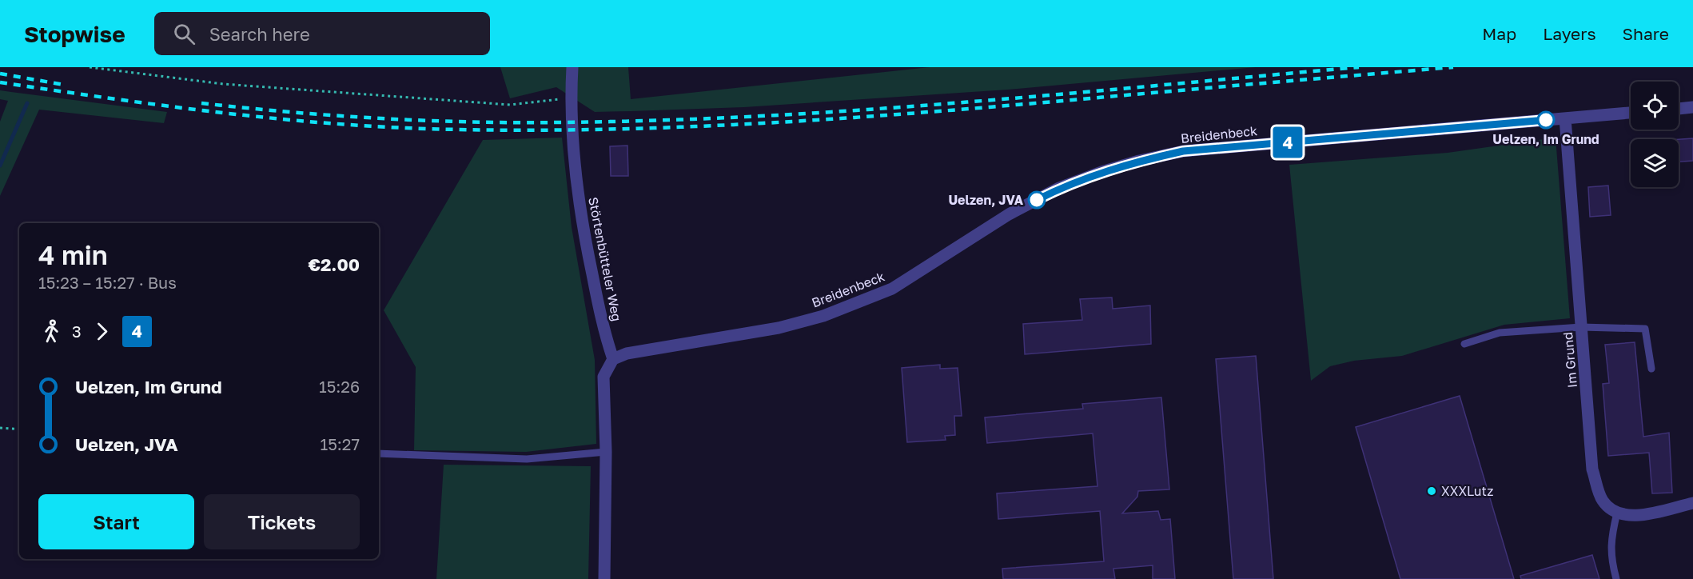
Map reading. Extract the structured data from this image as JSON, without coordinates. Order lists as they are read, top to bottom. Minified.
{"streets":{"street":["Breidenbeck","Störtenbütteler Weg","Im Grund"]},"crossings":[["Breidenbeck","Störtenbütteler Weg"],["Breidenbeck","Im Grund"]],"places":["Uelzen, Im Grund","Uelzen, JVA","XXXLutz"],"lines":["bus line 4"],"page":{"header":"Stopwise","search":"Search here","nav":["Map","Layers","Share"],"on_map":"4","heading":["4 min","15:23 – 15:27 · Bus","€2.00"],"legs":["3","4"],"list":[{"name":"Uelzen, Im Grund","value":"15:26"},{"name":"Uelzen, JVA","value":"15:27"}],"buttons":["Start","Tickets"]}}
